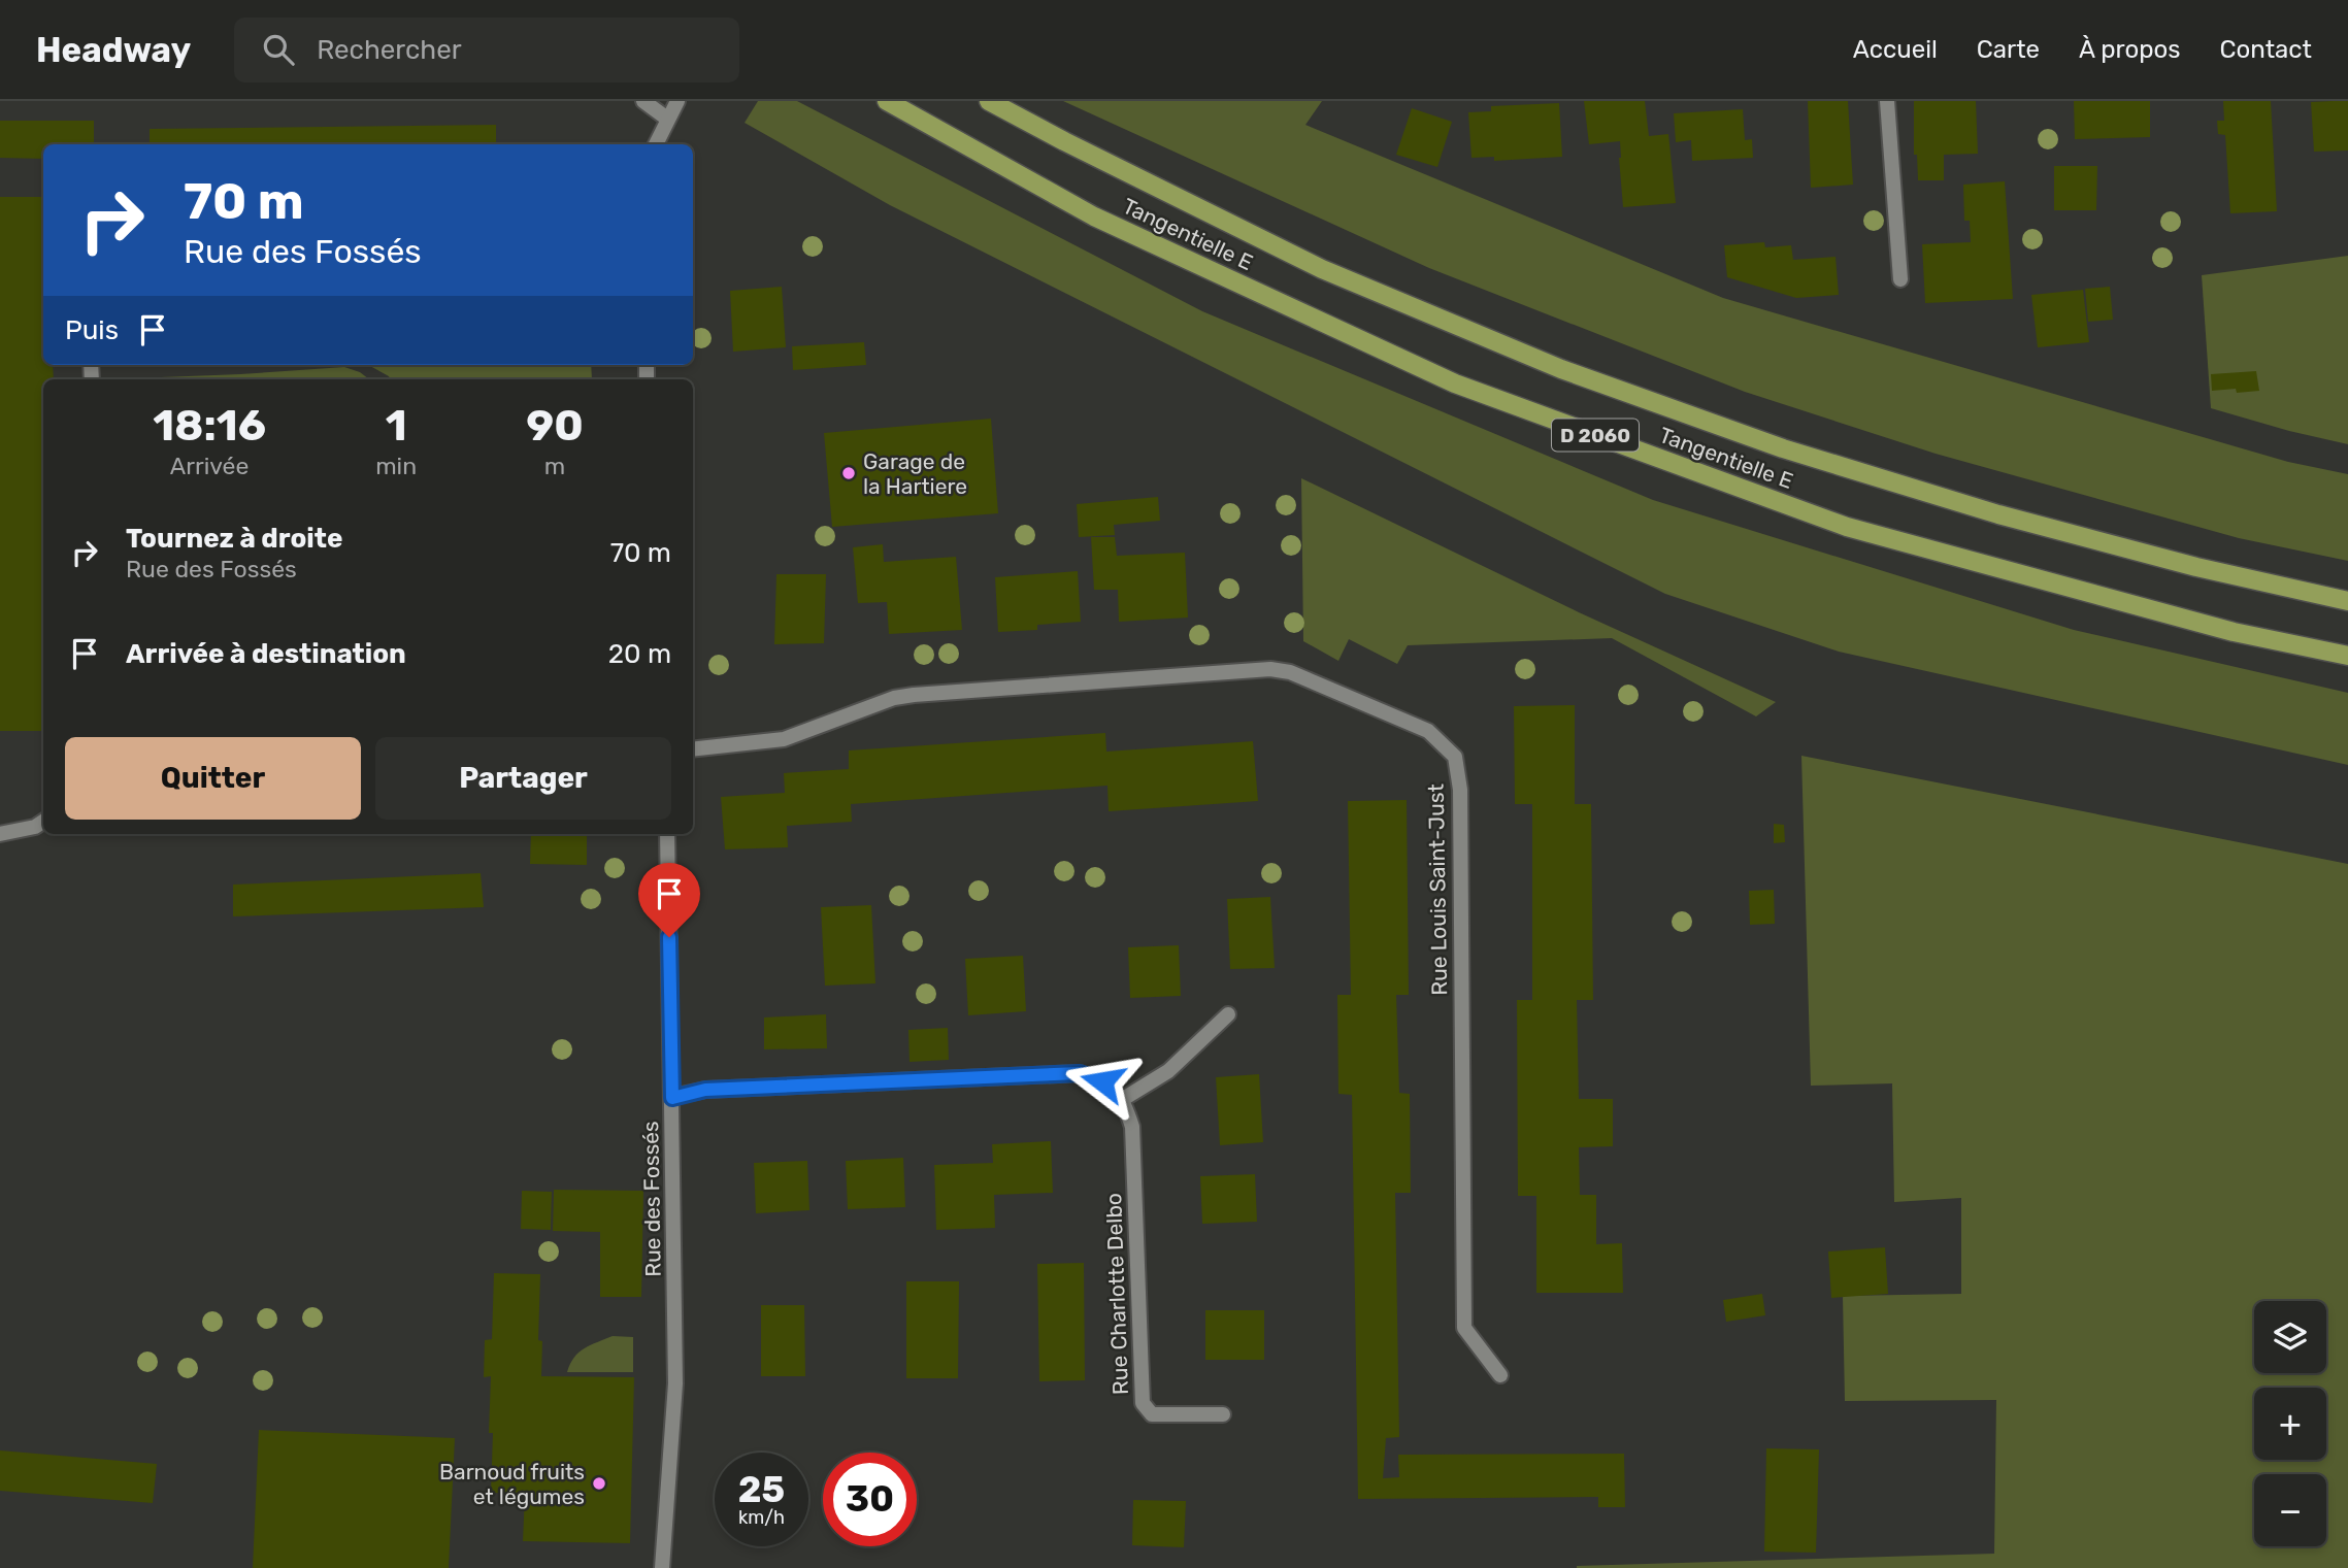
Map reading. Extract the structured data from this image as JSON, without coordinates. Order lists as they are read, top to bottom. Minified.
{"streets":{"main road":["Tangentielle E","D 2060"],"street":["Rue Louis Saint-Just","Rue des Fossés","Rue Charlotte Delbo"]},"places":["Garage de la Hartiere","Barnoud fruits et légumes"],"page":{"header":"Headway","search":"Rechercher","nav":["Accueil","Carte","À propos","Contact"],"turn":["70 m","Rue des Fossés"],"then":"Puis","eta":["18:16","Arrivée","1","min","90","m"],"list":[{"name":"Tournez à droite","note":"Rue des Fossés","value":"70 m"},{"name":"Arrivée à destination","value":"20 m"}],"buttons":["Quitter","Partager"],"map_buttons":["+","−"],"speed":"25 km/h","limit":"30"}}
